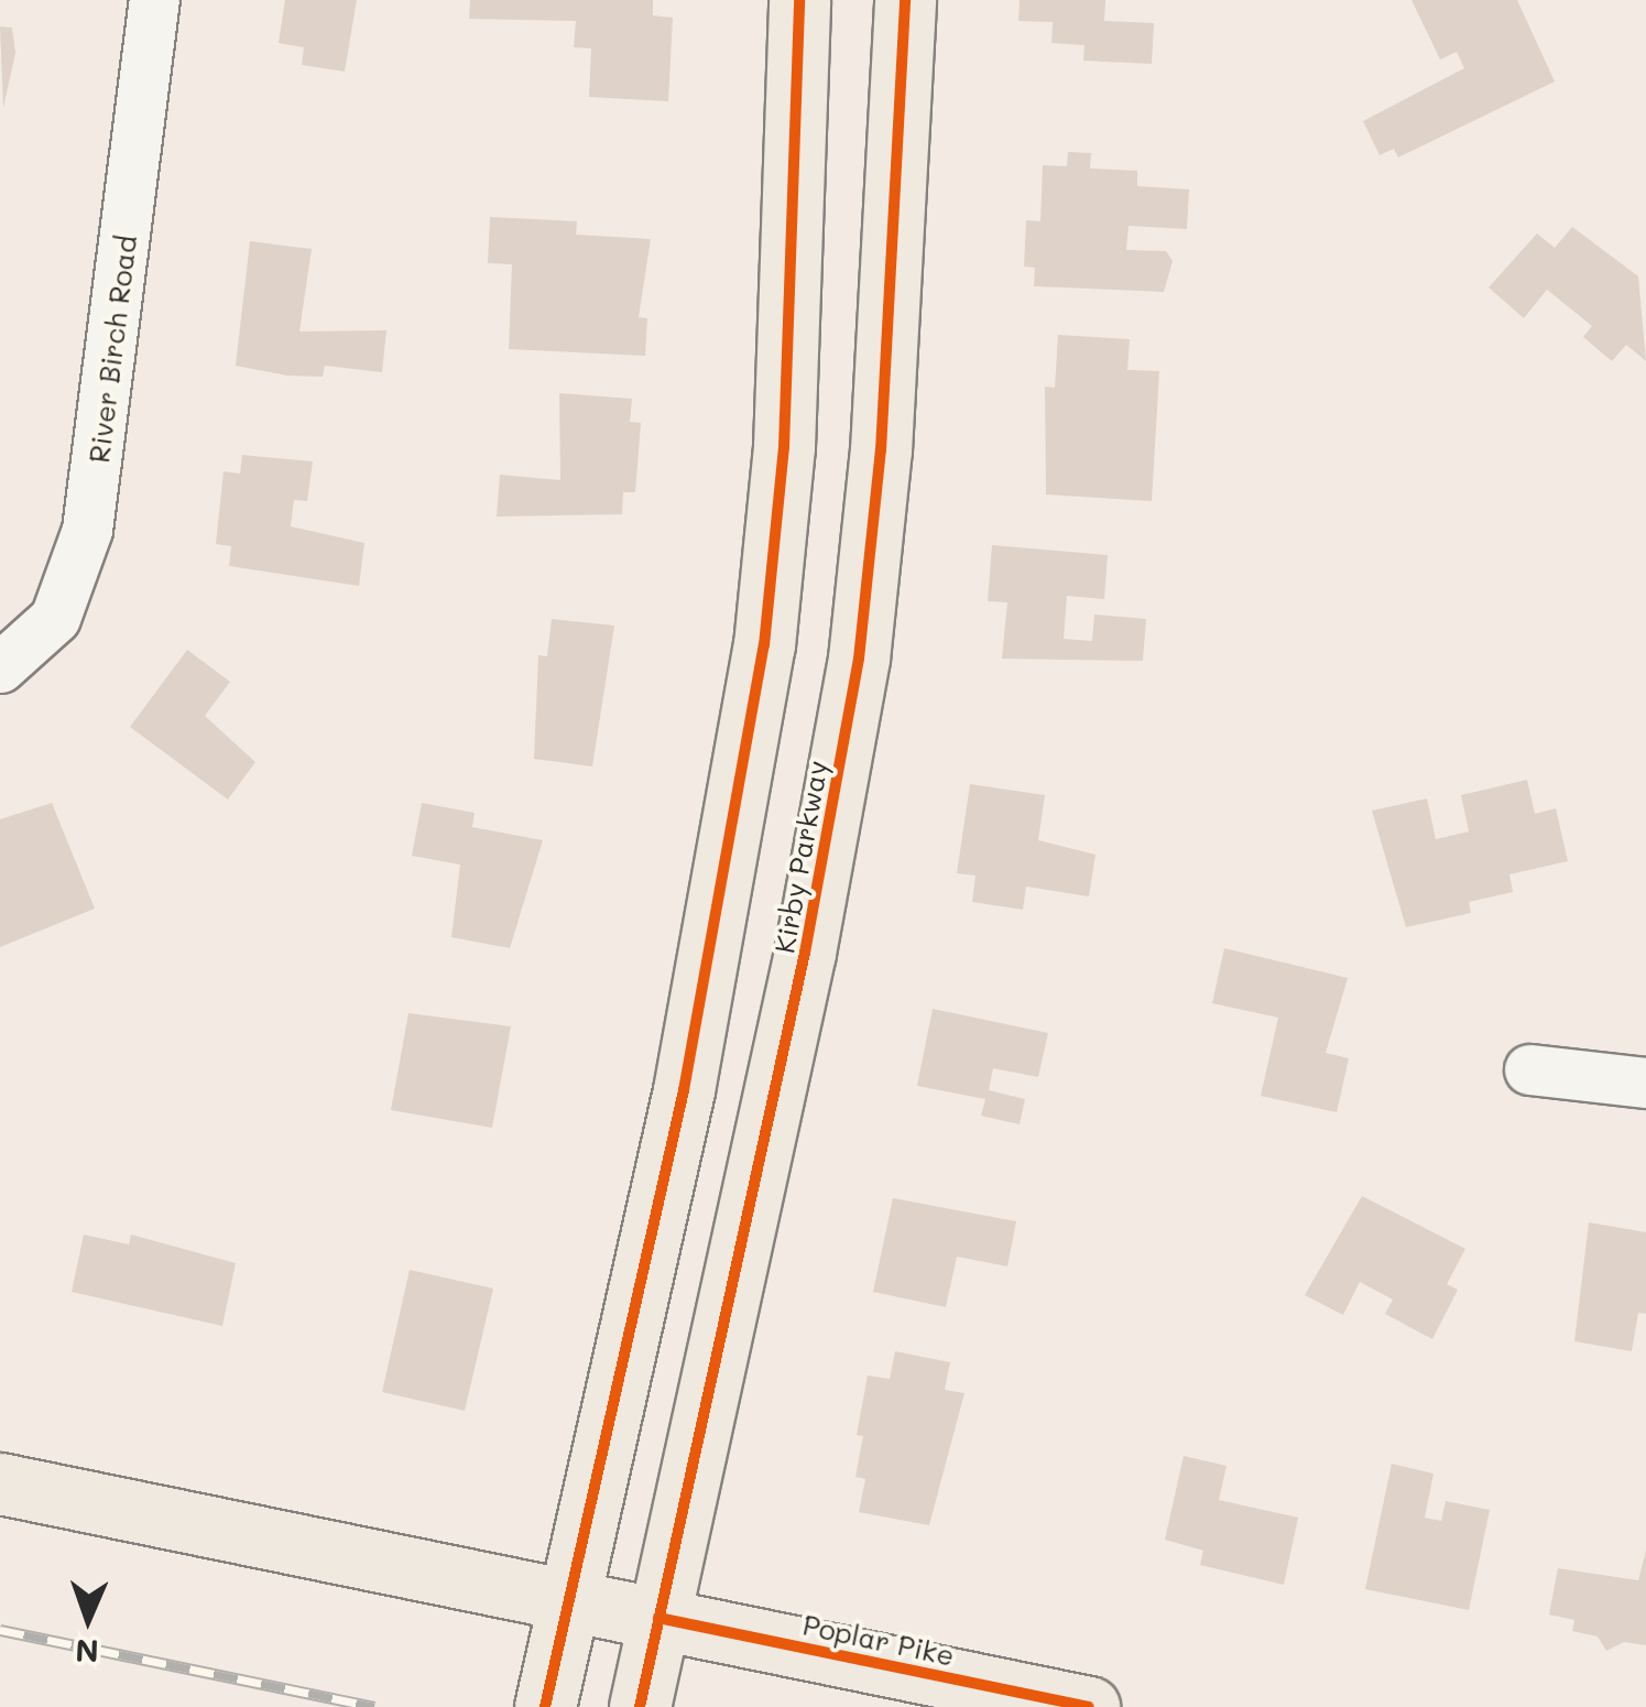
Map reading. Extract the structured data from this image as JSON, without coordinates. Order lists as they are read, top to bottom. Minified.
{"streets":{"main road":["Kirby Parkway","Poplar Pike"],"street":["River Birch Road"]},"crossings":[["Kirby Parkway","Poplar Pike"]],"north":"bottom"}
